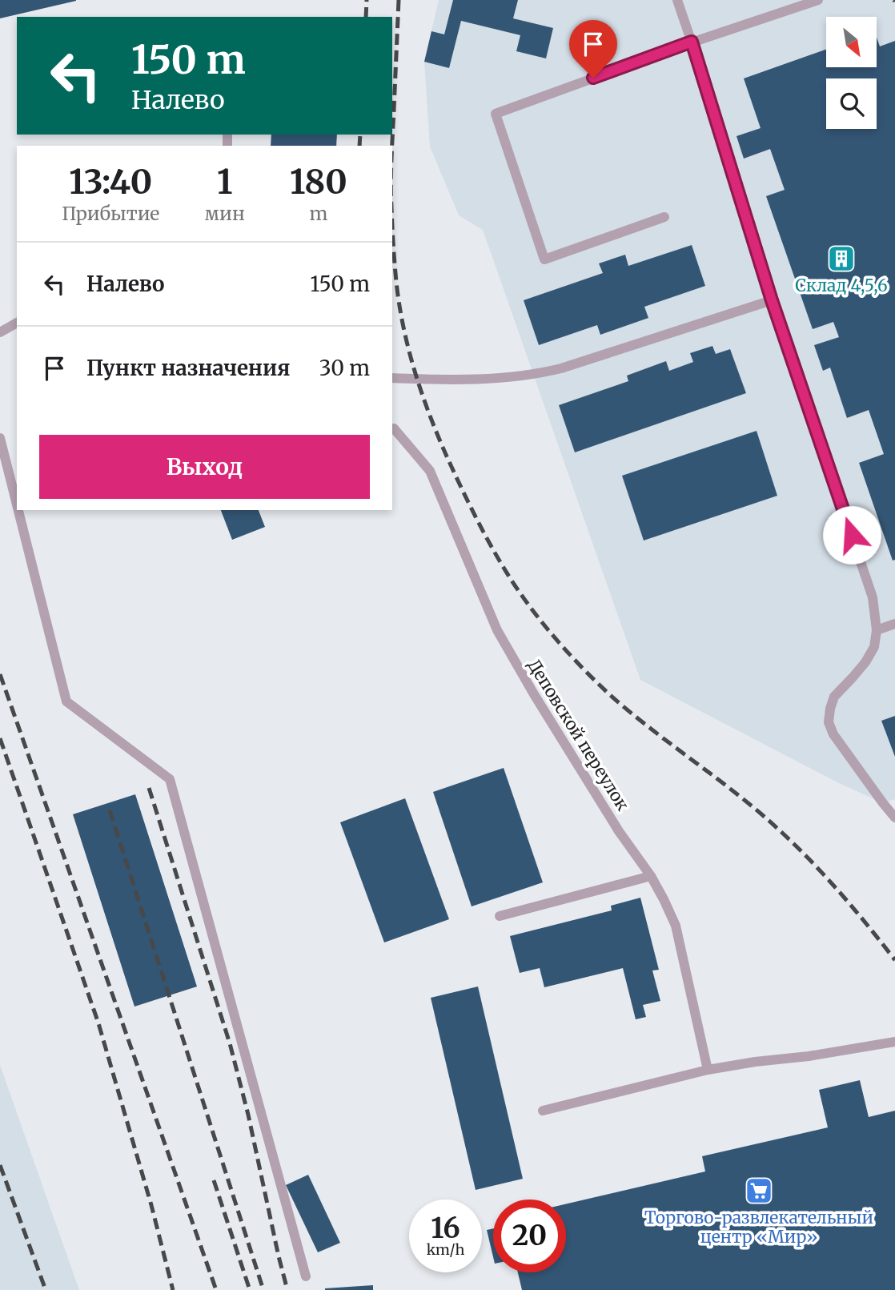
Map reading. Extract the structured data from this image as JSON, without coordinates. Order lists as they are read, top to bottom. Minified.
{"streets":{"lane":["Деповской переулок"]},"places":{"building":["Склад 4,5,6"],"supermarket":["Торгово-развлекательный центр «Мир»"]},"north":"bottom right","page":{"turn":["150 m","Налево"],"eta":["13:40","Прибытие","1","мин","180","m"],"list":[{"name":"Налево","value":"150 m"},{"name":"Пункт назначения","value":"30 m"}],"buttons":"Выход","speed":"16 km/h","limit":"20"}}
